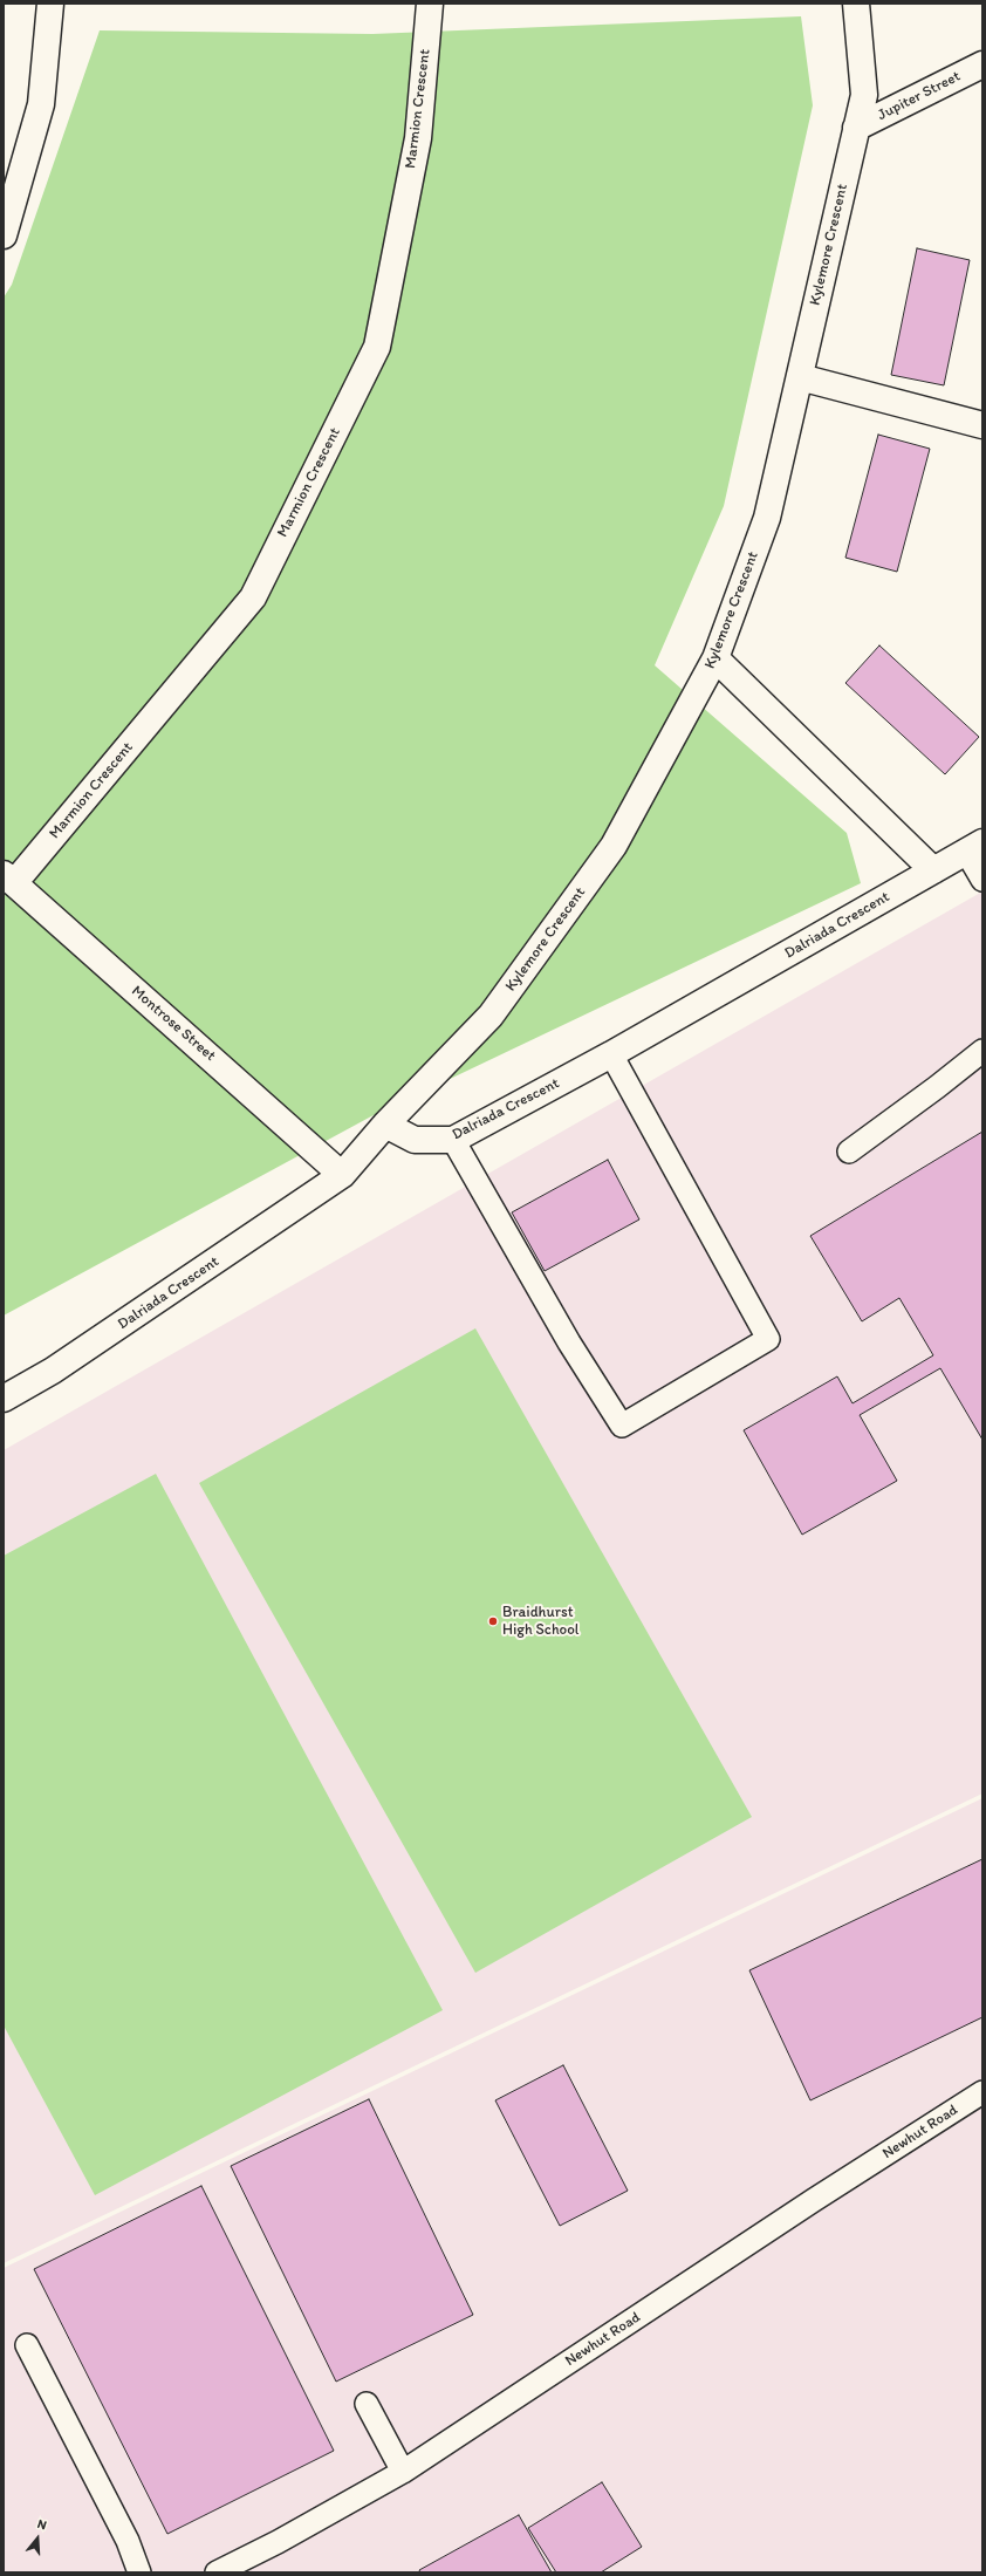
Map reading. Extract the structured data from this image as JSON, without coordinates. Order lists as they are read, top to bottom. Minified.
{"streets":{"street":["Jupiter Street","Marmion Crescent","Kylemore Crescent","Dalriada Crescent","Montrose Street"],"lane":["Newhut Road"]},"crossings":[["Jupiter Street","Kylemore Crescent"],["Marmion Crescent","Montrose Street"],["Kylemore Crescent","Dalriada Crescent"],["Dalriada Crescent","Montrose Street"]],"places":["Braidhurst High School"],"north":"top"}
